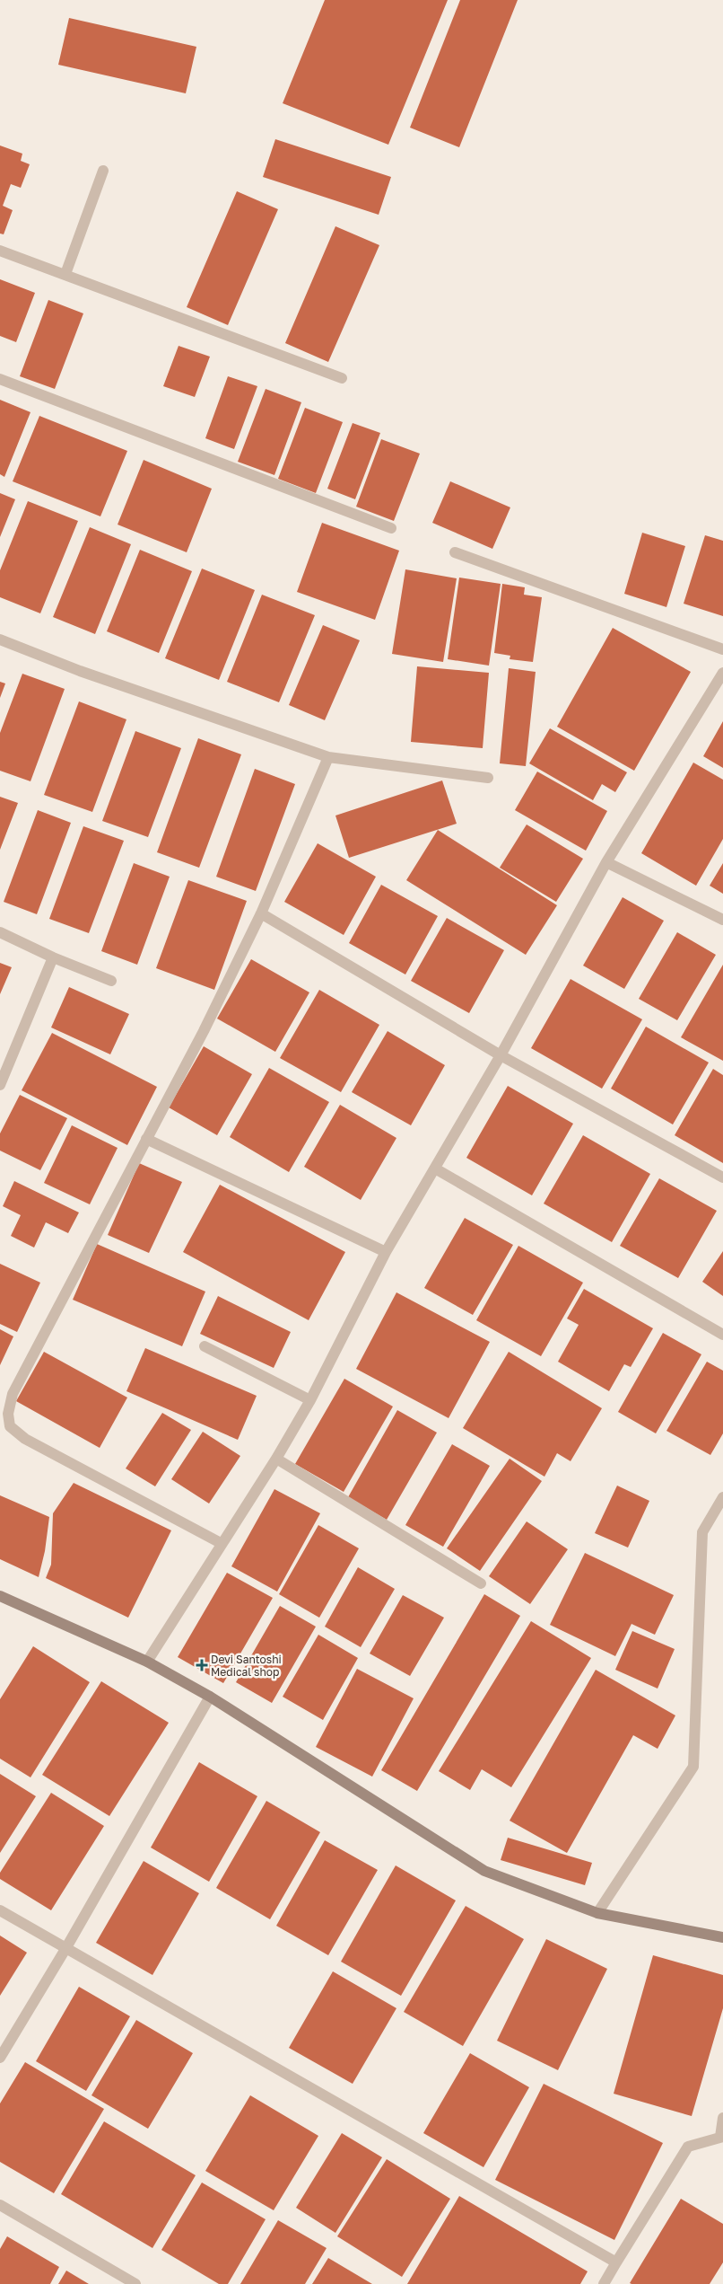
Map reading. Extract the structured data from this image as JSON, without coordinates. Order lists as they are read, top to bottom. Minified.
{"places":{"health":["Devi Santoshi Medical shop"]}}
